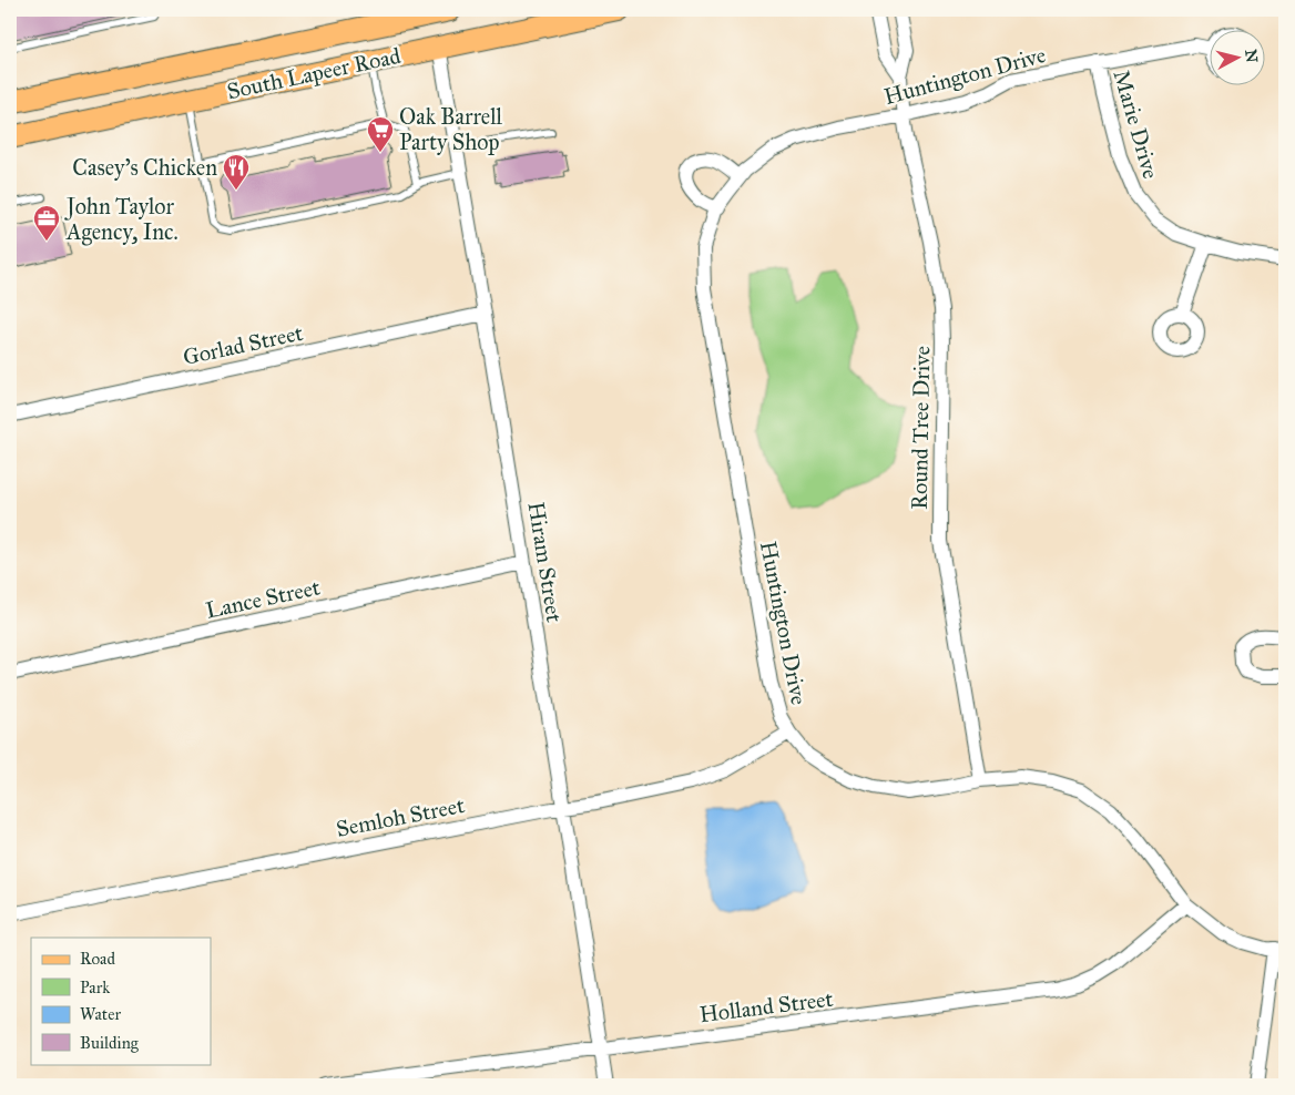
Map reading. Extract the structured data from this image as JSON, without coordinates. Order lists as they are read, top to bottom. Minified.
{"streets":{"main road":["South Lapeer Road"],"street":["Huntington Drive","Marie Drive","Gorlad Street","Round Tree Drive","Hiram Street","Lance Street","Semloh Street","Holland Street"]},"crossings":[["South Lapeer Road","Hiram Street"],["Huntington Drive","Marie Drive"],["Huntington Drive","Round Tree Drive"],["Huntington Drive","Semloh Street"],["Huntington Drive","Holland Street"],["Gorlad Street","Hiram Street"],["Hiram Street","Lance Street"],["Hiram Street","Semloh Street"],["Hiram Street","Holland Street"]],"places":{"supermarket":["Oak Barrell Party Shop"],"restaurant":["Casey's Chicken"],"office":["John Taylor Agency, Inc."]},"legend":["Road","Park","Water","Building"],"north":"right"}
